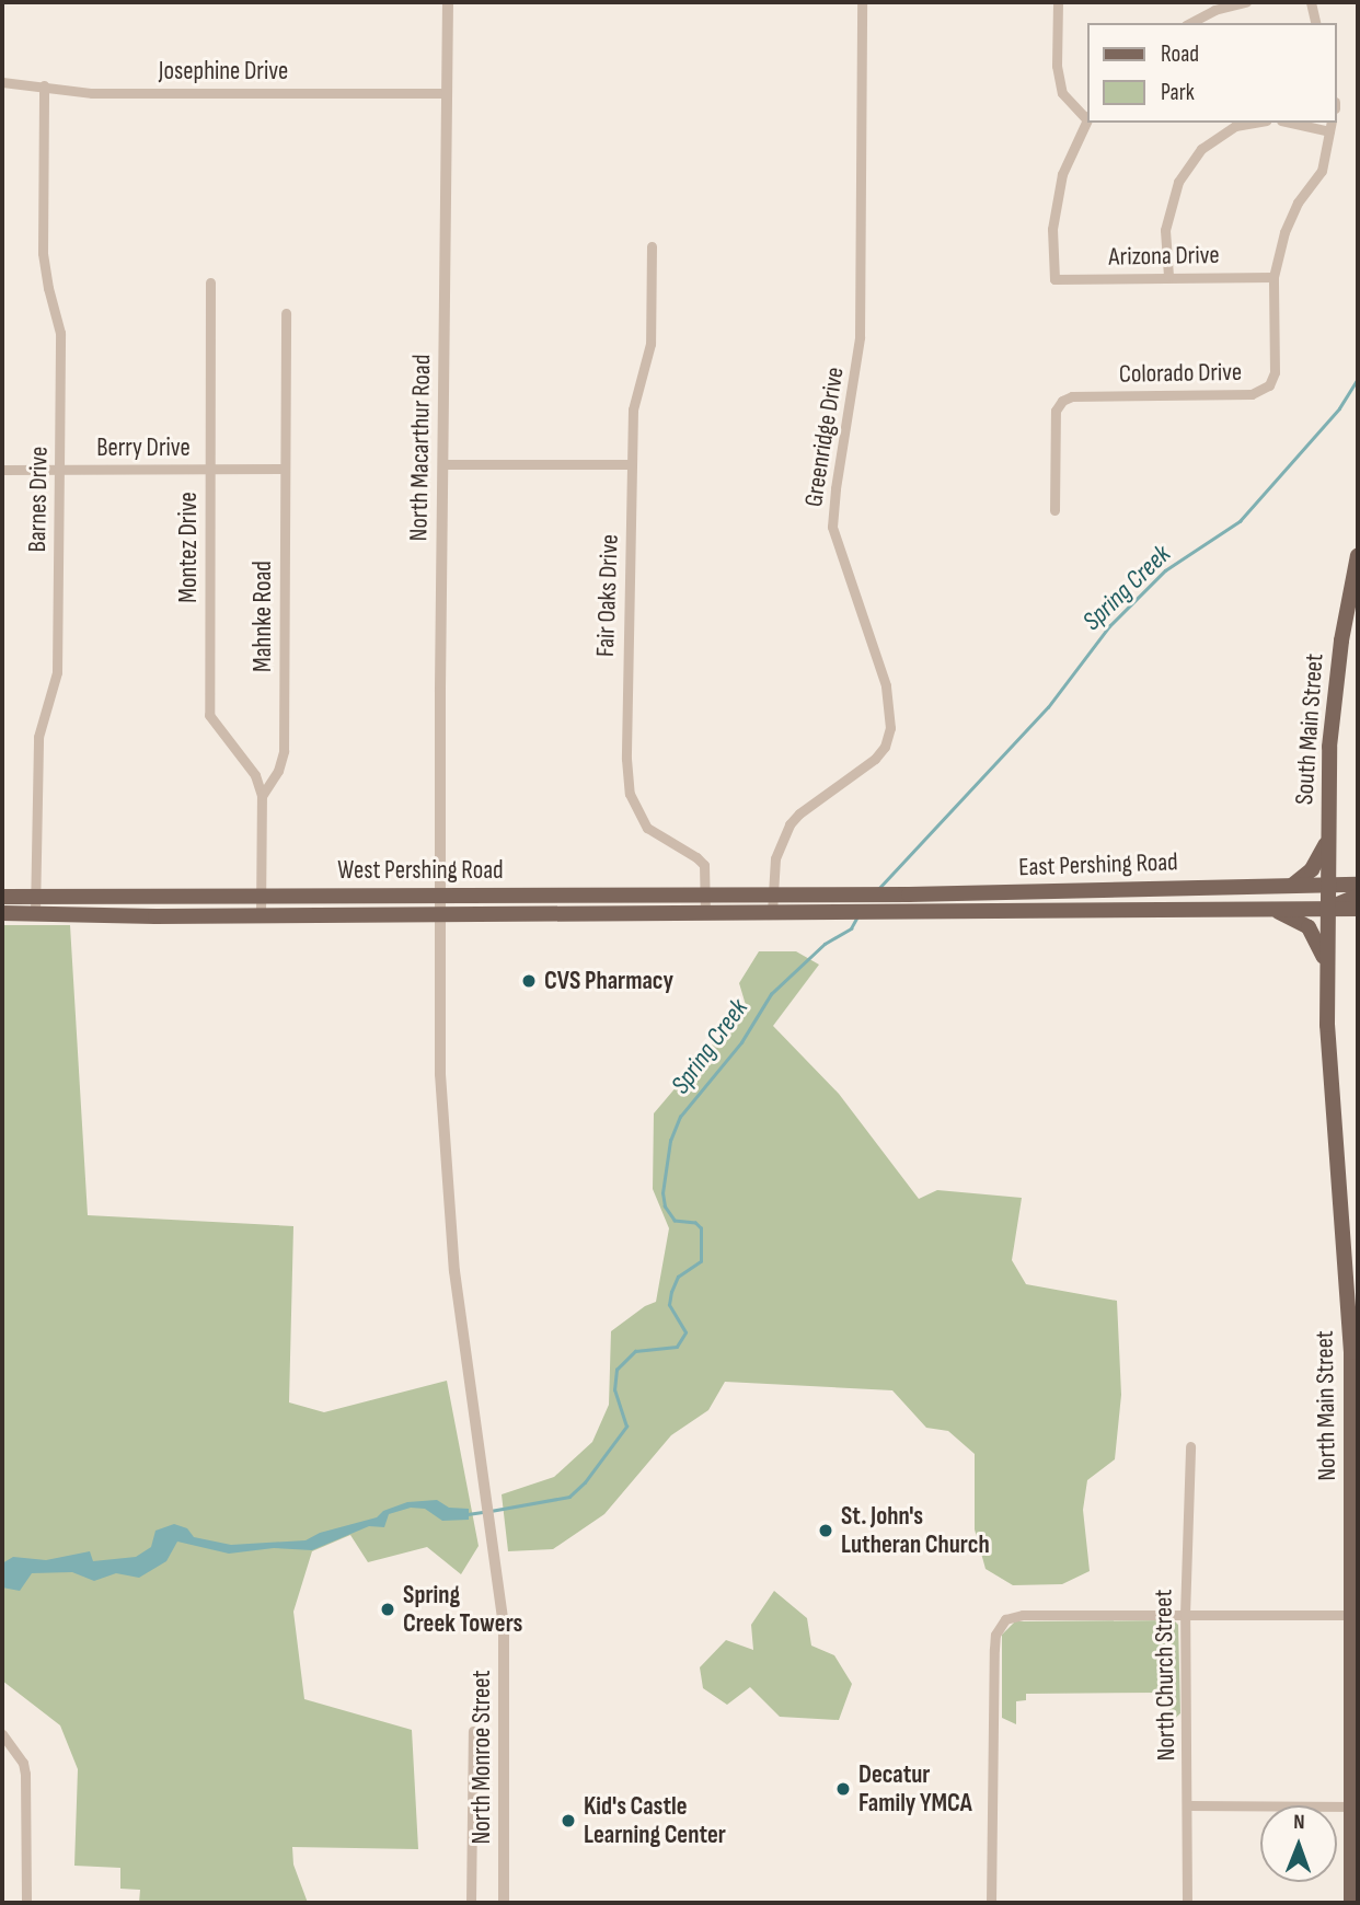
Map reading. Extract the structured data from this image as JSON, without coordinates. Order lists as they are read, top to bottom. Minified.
{"streets":{"main road":["South Main Street","East Pershing Road","West Pershing Road","North Main Street"],"street":["Josephine Drive","Arizona Drive","Colorado Drive","Greenridge Drive","Berry Drive","North Macarthur Road","Barnes Drive","Montez Drive","Fair Oaks Drive","Mahnke Road","North Church Street","North Monroe Street"]},"crossings":[["Josephine Drive","North Macarthur Road"],["Josephine Drive","Barnes Drive"],["Arizona Drive","Colorado Drive"],["Greenridge Drive","West Pershing Road"],["Berry Drive","Barnes Drive"],["Berry Drive","Montez Drive"],["Berry Drive","Mahnke Road"],["North Macarthur Road","West Pershing Road"],["North Macarthur Road","North Monroe Street"],["Barnes Drive","West Pershing Road"],["Montez Drive","Mahnke Road"],["Fair Oaks Drive","West Pershing Road"],["Mahnke Road","West Pershing Road"],["South Main Street","East Pershing Road"],["South Main Street","West Pershing Road"],["South Main Street","North Main Street"],["East Pershing Road","West Pershing Road"],["West Pershing Road","North Main Street"]],"water":["Spring Creek"],"places":["CVS Pharmacy","St. John's Lutheran Church","Spring Creek Towers","Decatur Family YMCA","Kid's Castle Learning Center"],"legend":["Road","Park"],"north":"top"}
